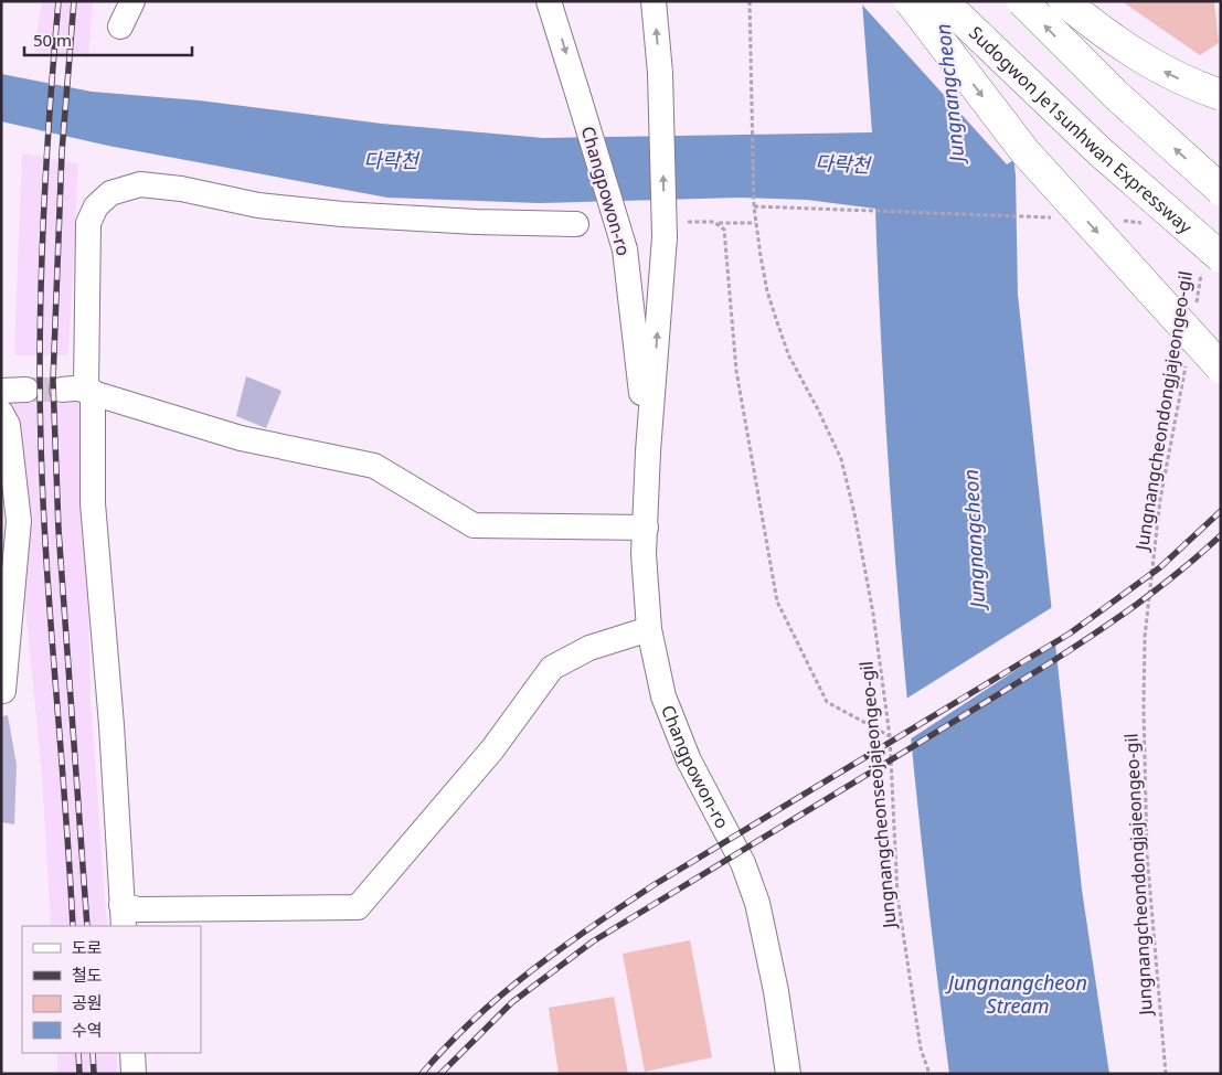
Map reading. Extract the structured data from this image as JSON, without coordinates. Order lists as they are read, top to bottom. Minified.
{"streets":{"highway":["Sudogwon Je1sunhwan Expressway"],"street":["Changpowon-ro"],"path":["Jungnangcheondongjajeongeo-gil","Jungnangcheonseojajeongeo-gil"]},"crossings":[["Sudogwon Je1sunhwan Expressway","Jungnangcheondongjajeongeo-gil"]],"water":["Jungnangcheon","다락천","Jungnangcheon Stream"],"legend":["도로","철도","공원","수역"],"scale_bar":"50 m"}
